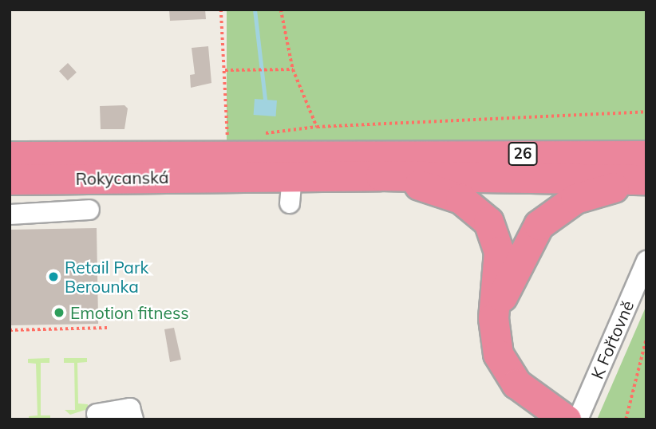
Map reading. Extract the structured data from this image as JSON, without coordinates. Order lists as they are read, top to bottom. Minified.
{"streets":{"highway":["26","Rokycanská"],"street":["K Fořtovně"]},"crossings":[["26","Rokycanská"]],"places":["Retail Park Berounka","Emotion fitness"]}
